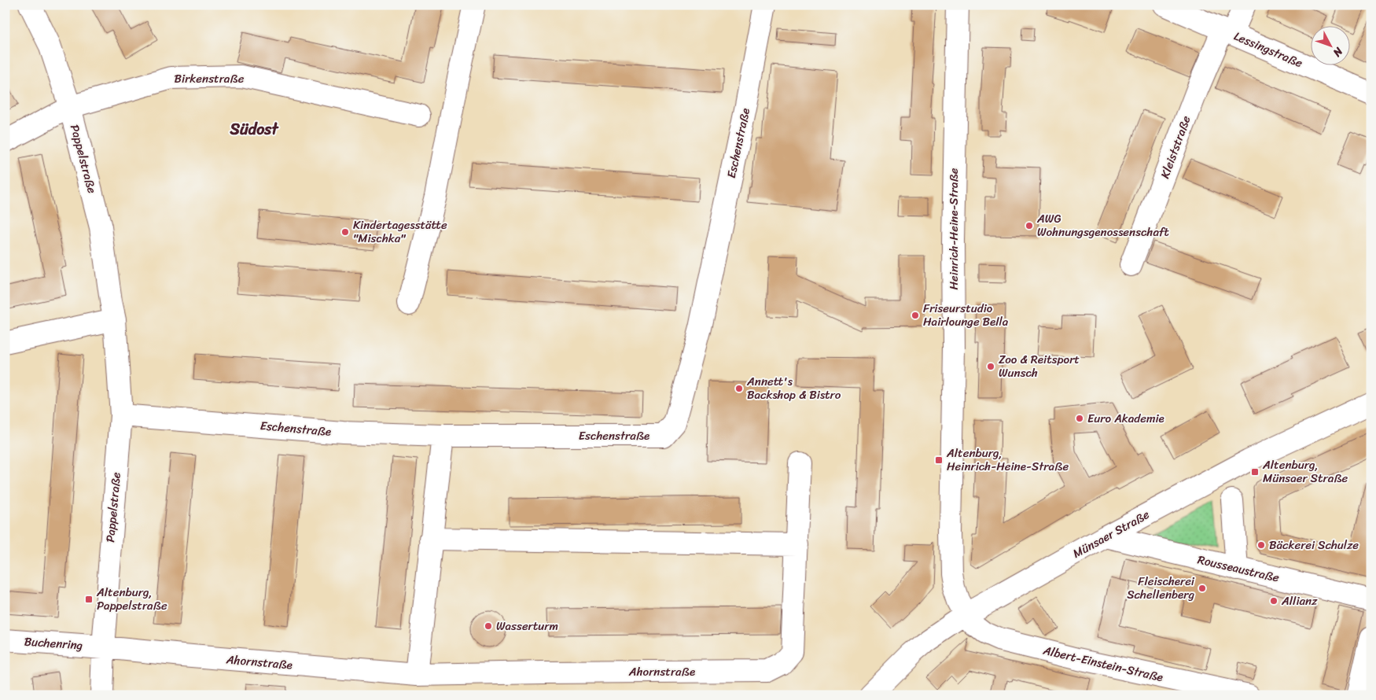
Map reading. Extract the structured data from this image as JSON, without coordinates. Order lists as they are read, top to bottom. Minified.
{"streets":{"street":["Lessingstraße","Birkenstraße","Eschenstraße","Kleiststraße","Pappelstraße","Heinrich-Heine-Straße","Münsaer Straße","Rousseaustraße","Buchenring","Ahornstraße","Albert-Einstein-Straße"]},"crossings":[["Lessingstraße","Kleiststraße"],["Birkenstraße","Pappelstraße"],["Eschenstraße","Pappelstraße"],["Pappelstraße","Buchenring"],["Pappelstraße","Ahornstraße"],["Heinrich-Heine-Straße","Münsaer Straße"],["Heinrich-Heine-Straße","Albert-Einstein-Straße"],["Münsaer Straße","Rousseaustraße"],["Münsaer Straße","Albert-Einstein-Straße"],["Buchenring","Ahornstraße"]],"districts":["Südost"],"places":{"other":["AWG Wohnungsgenossenschaft","Kindertagesstätte \"Mischka\"","Friseurstudio Hairlounge Bella","Zoo & Reitsport Wunsch","Annett's Backshop & Bistro","Euro Akademie","Bäckerei Schulze","Fleischerei Schellenberg","Allianz","Wasserturm"],"transit":["Altenburg, Heinrich-Heine-Straße","Altenburg, Münsaer Straße","Altenburg, Pappelstraße"]},"north":"bottom right"}
